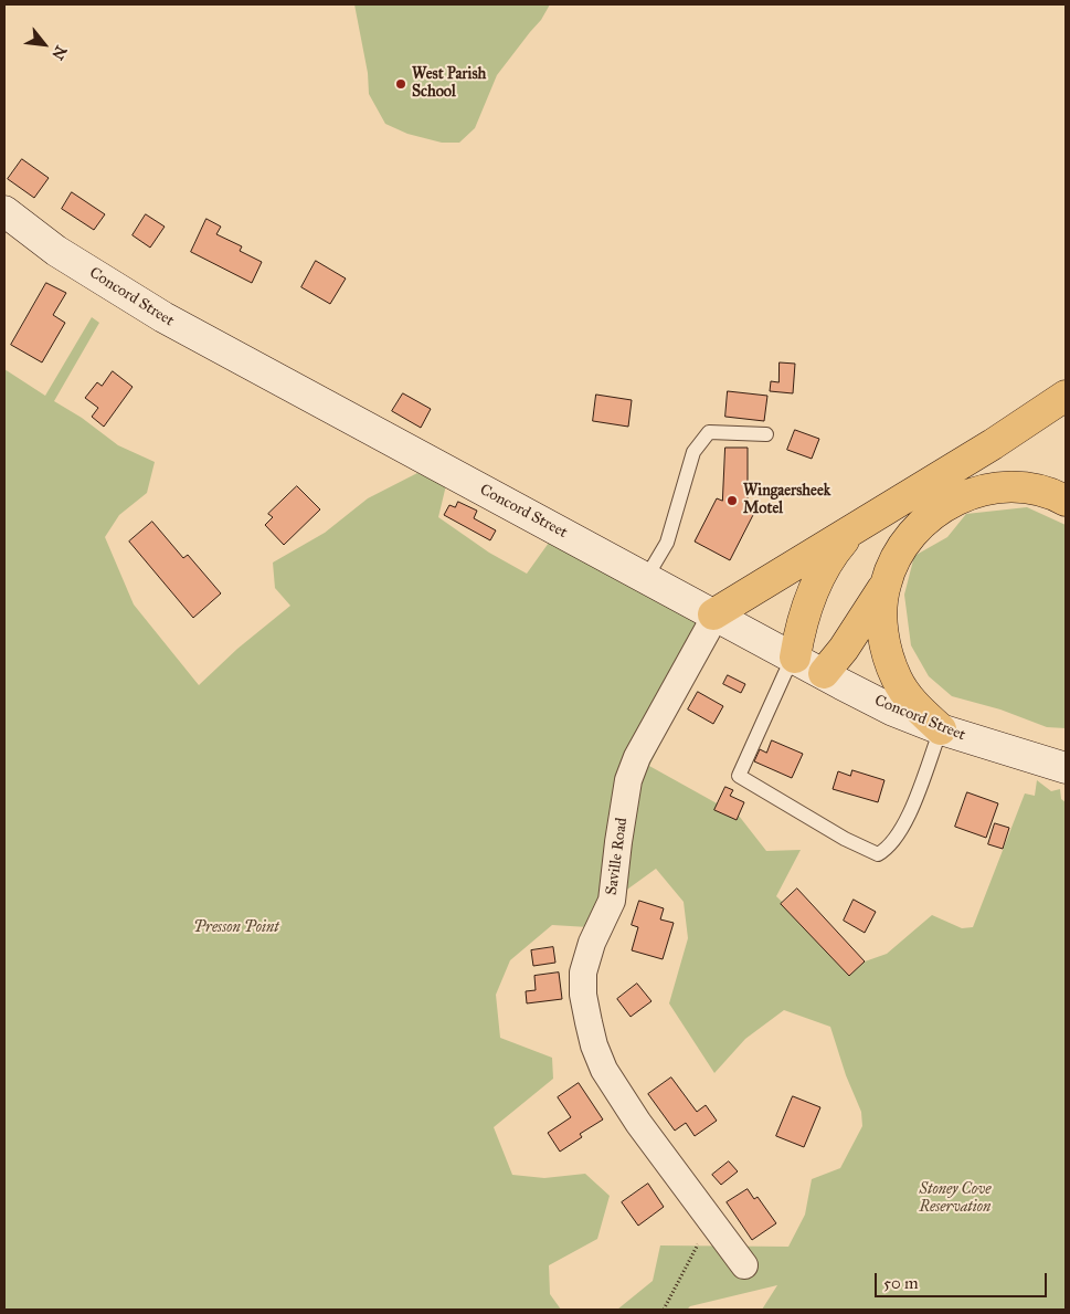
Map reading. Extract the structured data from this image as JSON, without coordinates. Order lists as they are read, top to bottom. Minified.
{"streets":{"main road":["Concord Street"],"street":["Saville Road"]},"crossings":[["Concord Street","Saville Road"]],"parks":["Presson Point","Stoney Cove Reservation"],"places":["West Parish School","Wingaersheek Motel"],"scale_bar":"50 m","north":"bottom right"}
